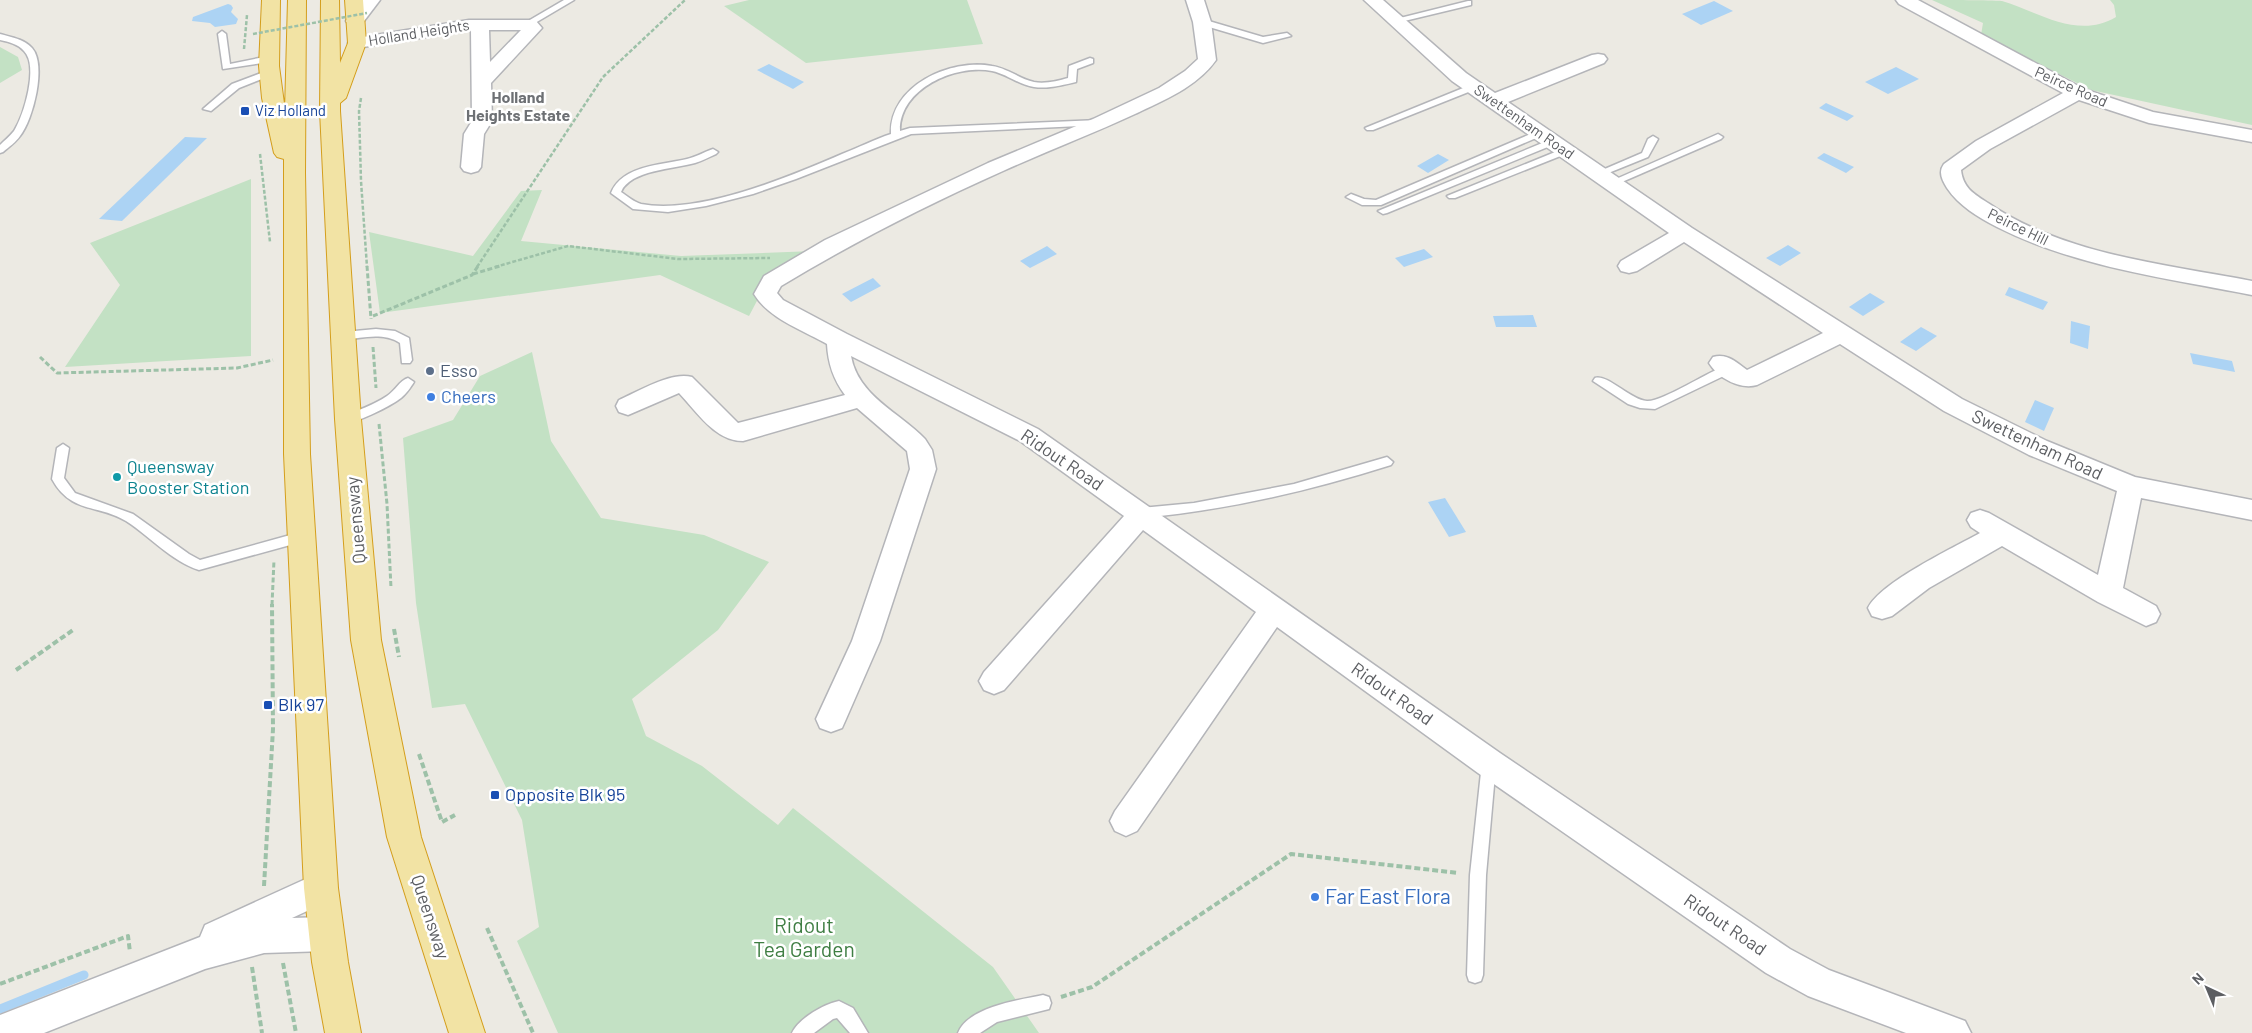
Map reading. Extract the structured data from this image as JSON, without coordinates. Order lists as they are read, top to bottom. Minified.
{"streets":{"highway":["Queensway"],"street":["Holland Heights","Peirce Road","Swettenham Road","Peirce Hill","Ridout Road"]},"crossings":[["Holland Heights","Queensway"],["Peirce Road","Peirce Hill"]],"districts":["Holland Heights Estate"],"parks":["Ridout Tea Garden"],"places":{"transit":["Viz Holland","Blk 97","Opposite Blk 95"],"other":["Esso","Cheers","Queensway Booster Station","Far East Flora"]},"north":"top left"}
